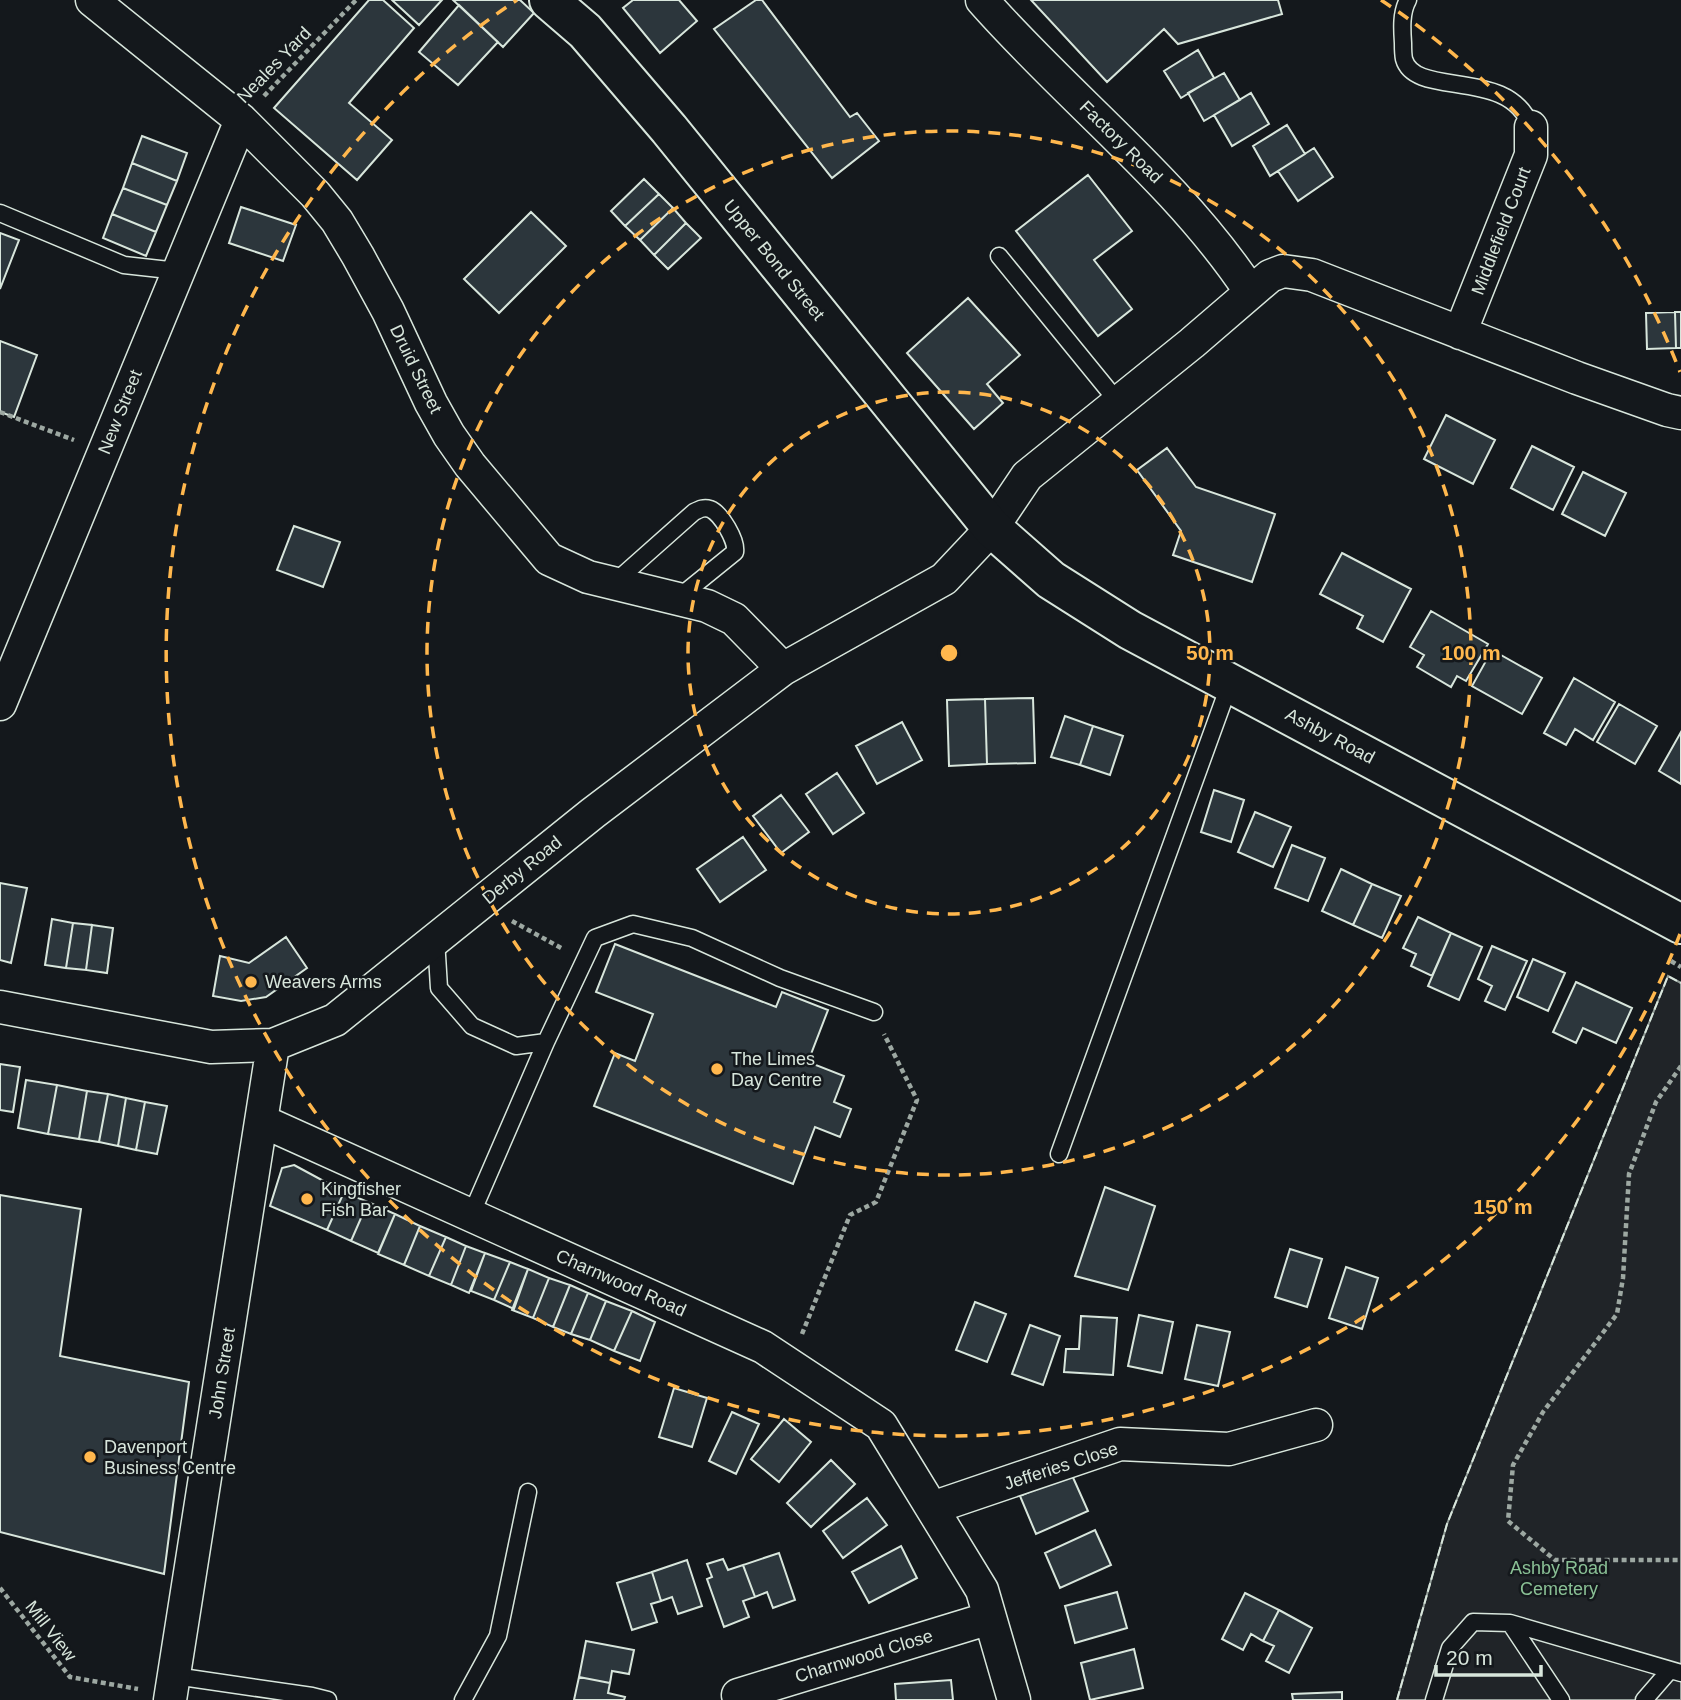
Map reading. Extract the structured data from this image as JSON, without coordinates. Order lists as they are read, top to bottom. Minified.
{"streets":{"main road":["Upper Bond Street","Ashby Road"],"street":["Factory Road","Middlefield Court","Druid Street","New Street","Derby Road","Charnwood Road","John Street","Jefferies Close","Charnwood Close"],"path":["Neales Yard","Mill View"]},"crossings":[["Neales Yard","Druid Street"],["Neales Yard","New Street"],["Factory Road","Derby Road"],["Middlefield Court","Derby Road"],["Upper Bond Street","Ashby Road"],["Upper Bond Street","Derby Road"],["Druid Street","New Street"],["Druid Street","Derby Road"],["Ashby Road","Derby Road"],["Derby Road","John Street"],["Charnwood Road","John Street"],["Charnwood Road","Jefferies Close"],["Charnwood Road","Charnwood Close"],["John Street","Mill View"]],"parks":["Ashby Road Cemetery"],"places":["Weavers Arms","The Limes Day Centre","Kingfisher Fish Bar","Davenport Business Centre"],"scale_bar":"20 m","rings":["50 m","100 m","150 m"]}
